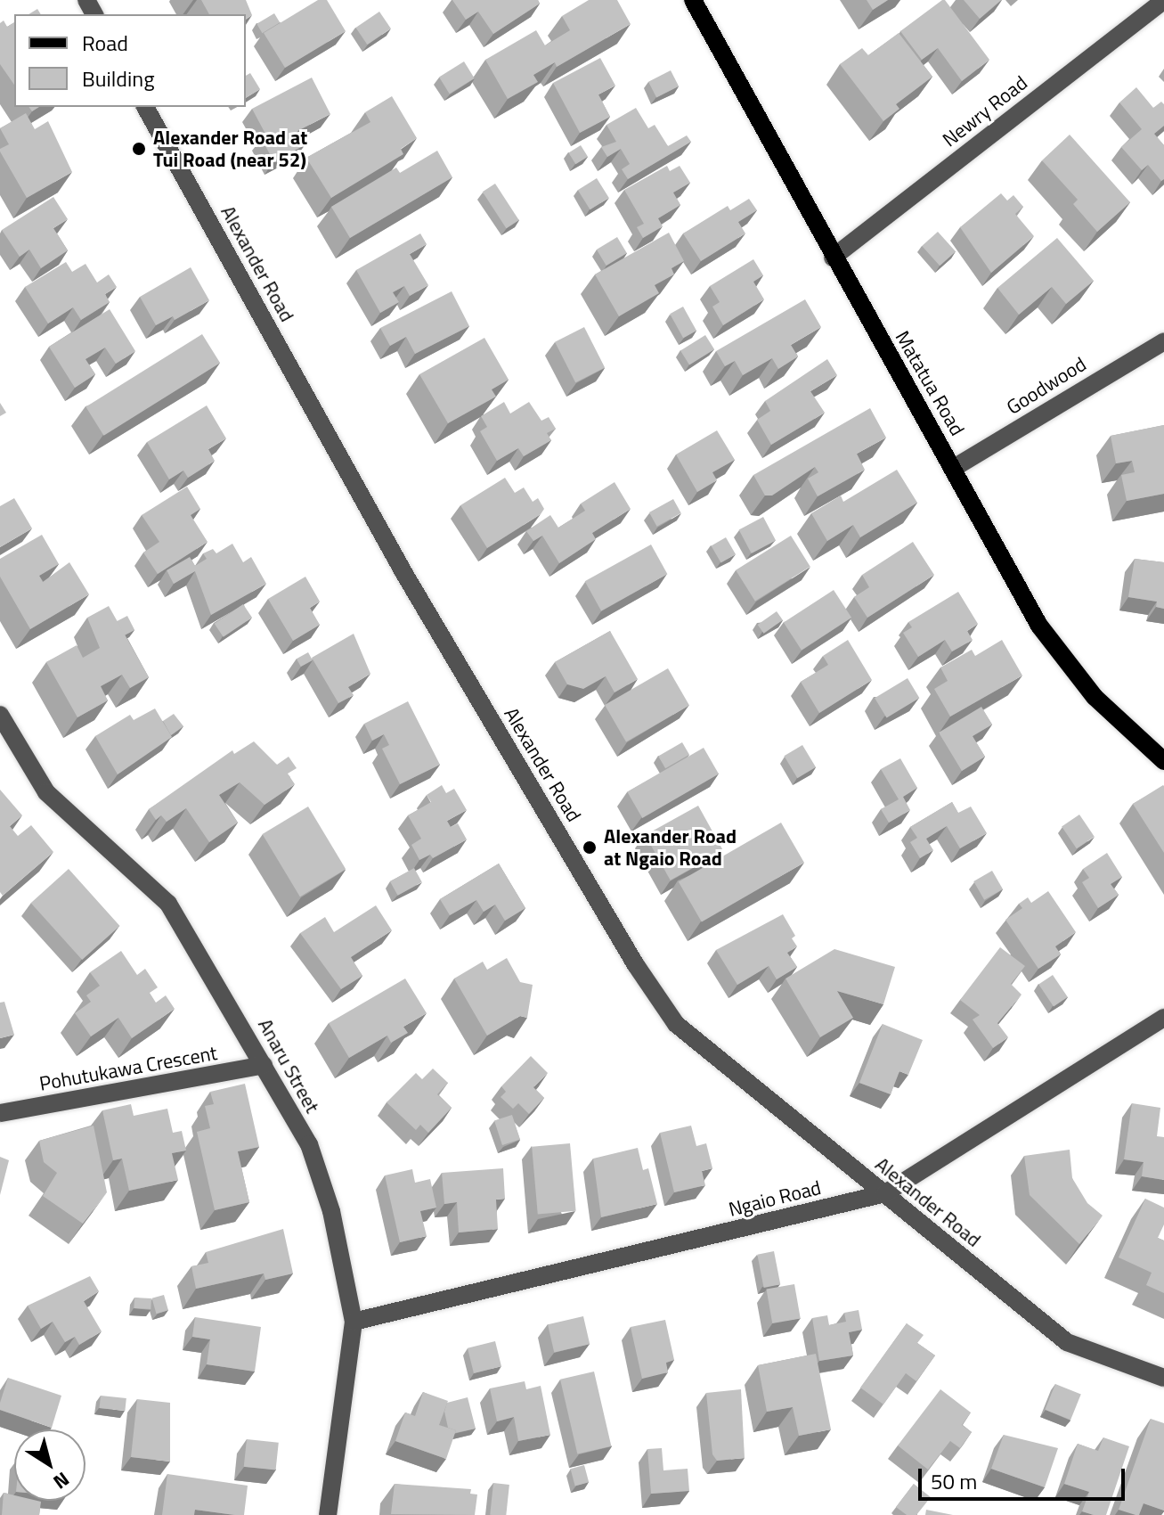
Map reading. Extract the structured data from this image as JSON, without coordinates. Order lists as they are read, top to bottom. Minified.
{"streets":{"main road":["Matatua Road"],"street":["Newry Road","Alexander Road","Goodwood","Anaru Street","Pohutukawa Crescent","Ngaio Road"]},"crossings":[["Newry Road","Matatua Road"],["Alexander Road","Ngaio Road"],["Matatua Road","Goodwood"],["Anaru Street","Pohutukawa Crescent"],["Anaru Street","Ngaio Road"]],"places":["Alexander Road at Tui Road (near 52)","Alexander Road at Ngaio Road"],"legend":["Road","Building"],"scale_bar":"50 m","north":"bottom right"}
